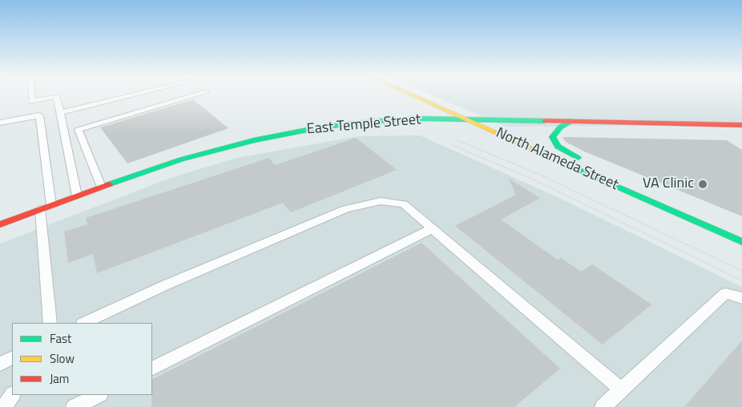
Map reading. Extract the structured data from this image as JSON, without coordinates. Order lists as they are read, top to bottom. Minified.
{"streets":{"main road":["East Temple Street","North Alameda Street"]},"crossings":[["East Temple Street","North Alameda Street"]],"places":["VA Clinic"],"legend":["Fast","Slow","Jam"]}
